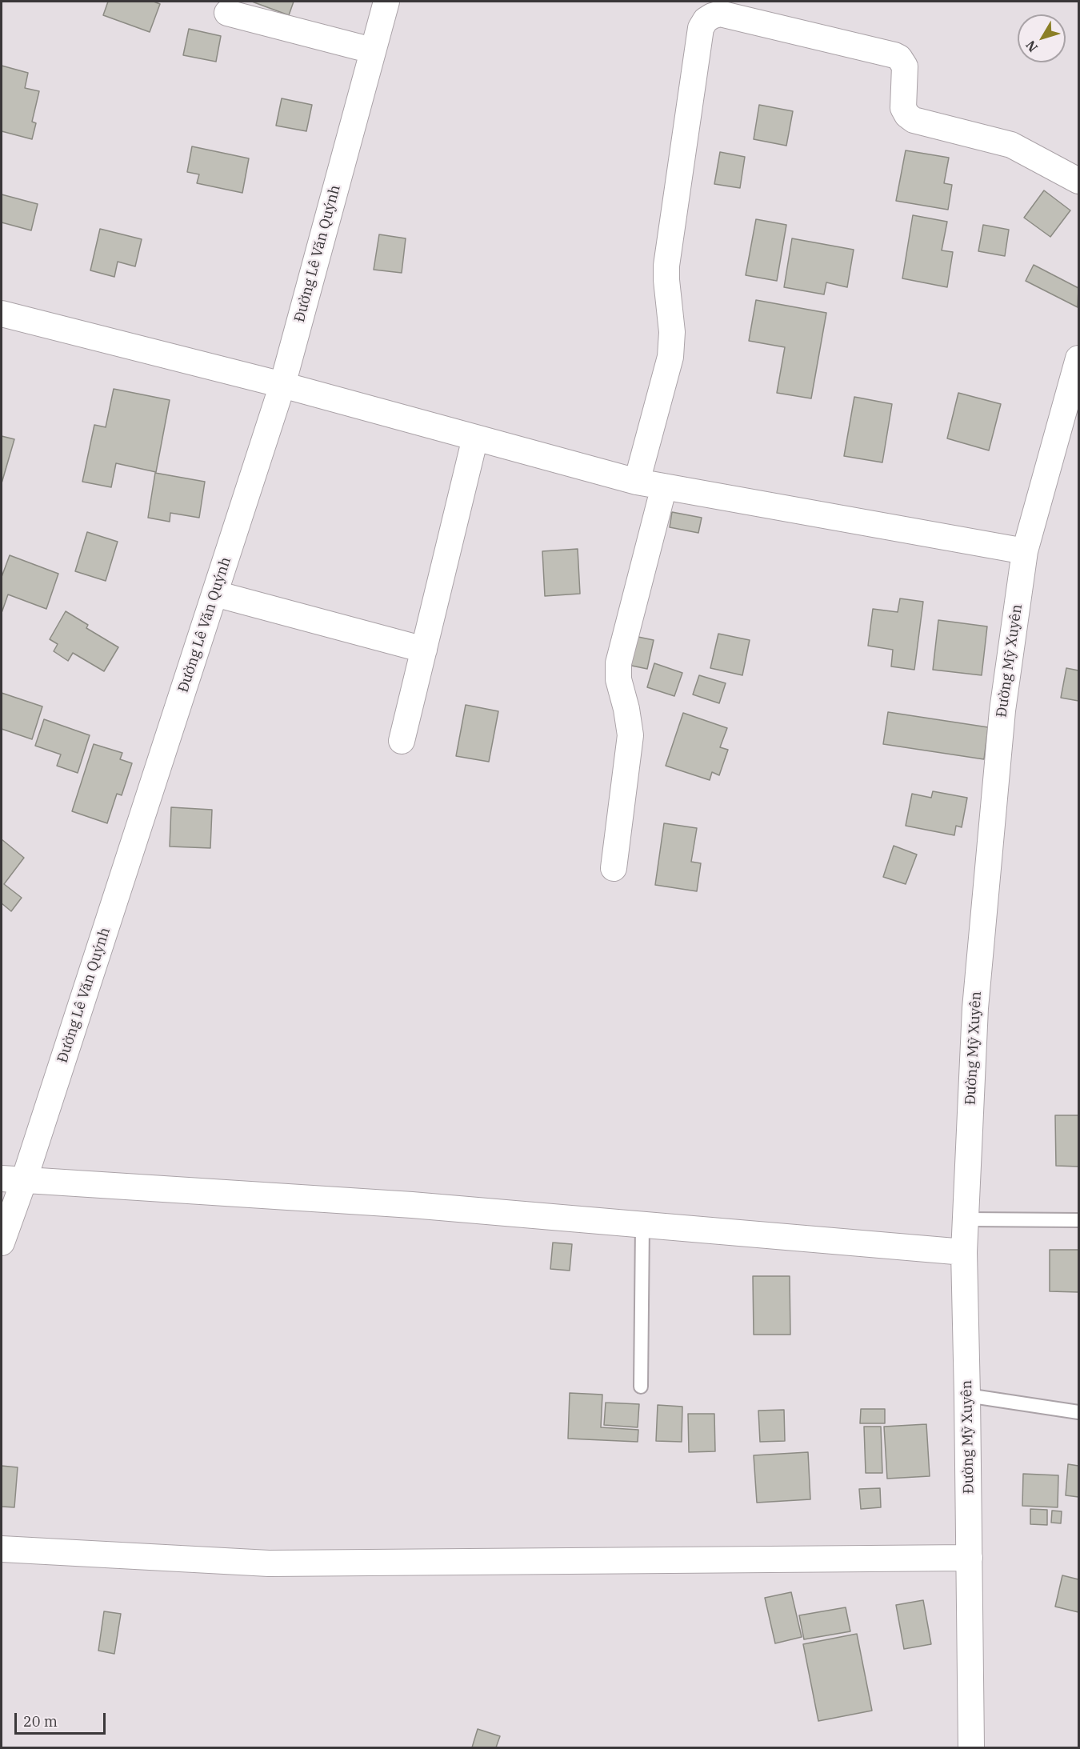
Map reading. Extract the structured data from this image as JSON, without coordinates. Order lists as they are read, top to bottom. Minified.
{"streets":{"street":["Đường Lê Văn Quýnh","Đường Mỹ Xuyên"]},"scale_bar":"20 m","north":"bottom left"}
